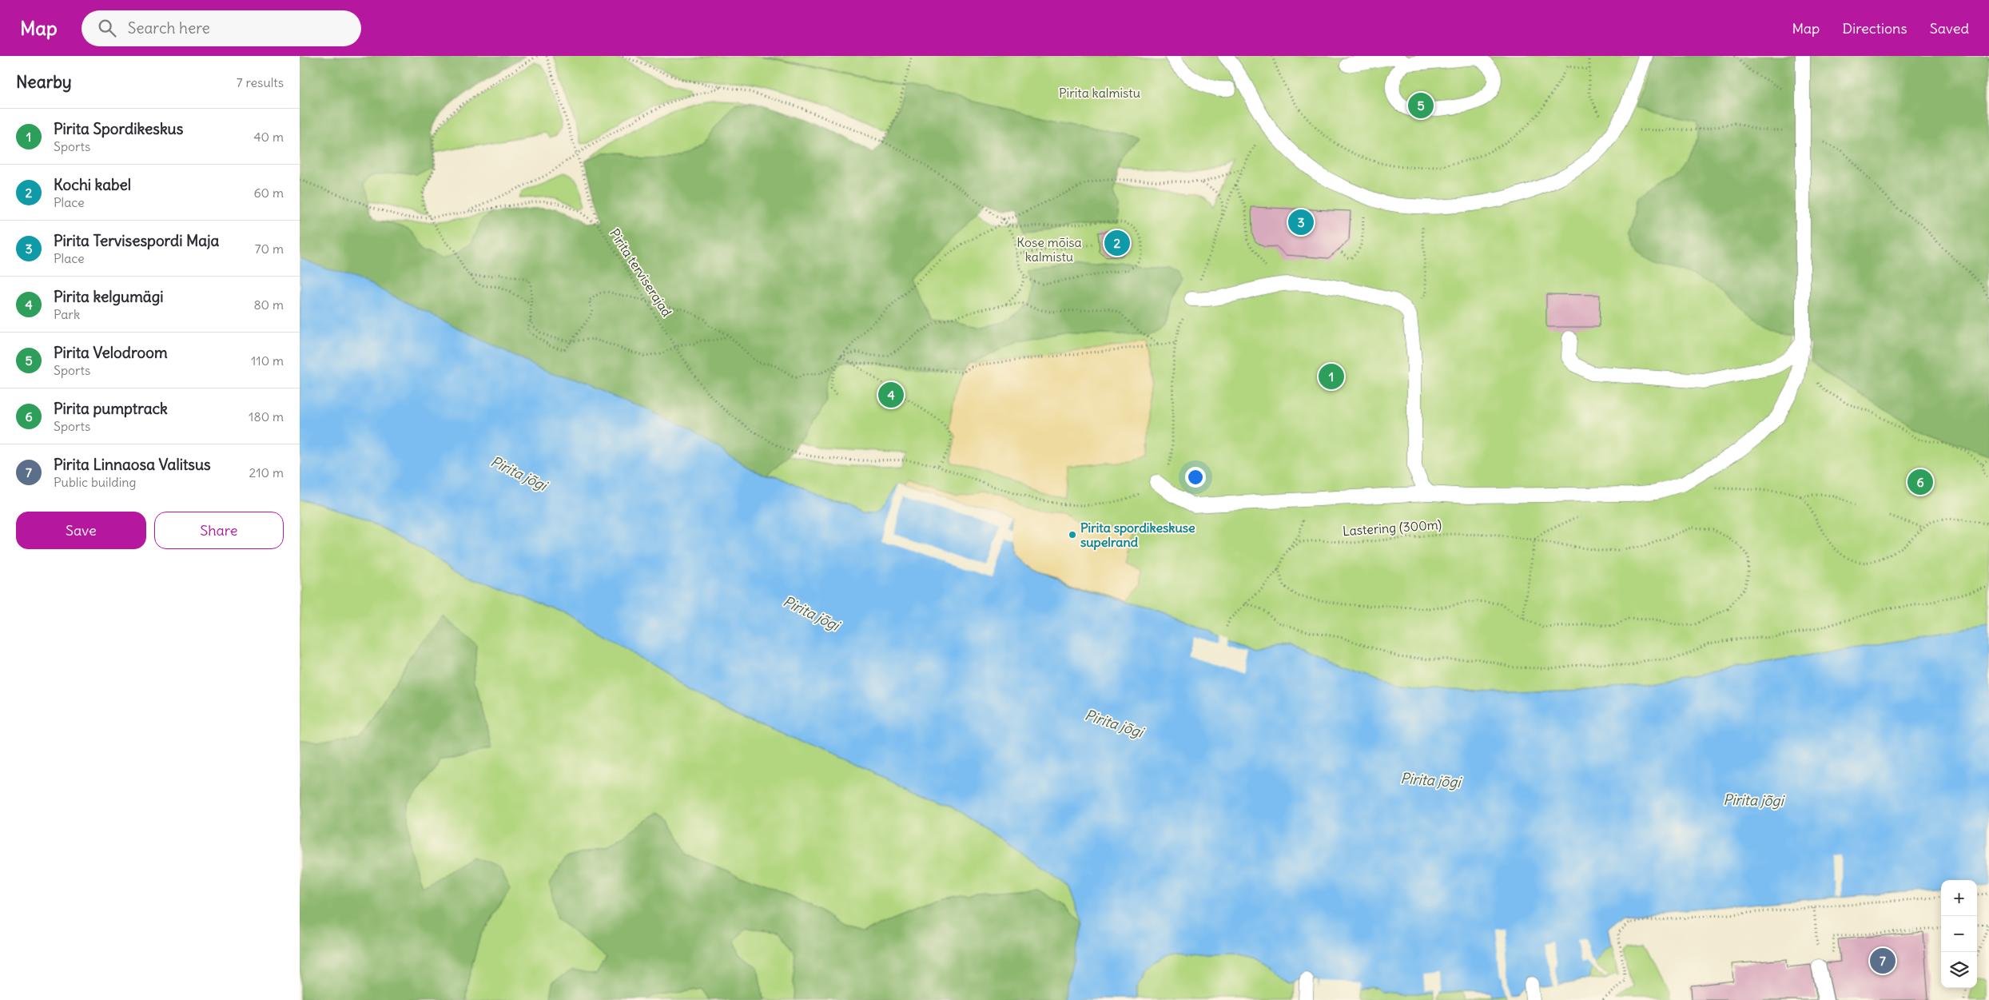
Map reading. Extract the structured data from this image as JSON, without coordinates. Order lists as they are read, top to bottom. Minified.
{"streets":{"path":["Pirita terviserajad","Lastering (300m)"]},"water":["Pirita jõgi"],"parks":["Pirita kalmistu","Kose mõisa kalmistu"],"places":["Pirita spordikeskuse supelrand"],"page":{"header":"Map","search":"Search here","nav":["Map","Directions","Saved"],"heading":["Nearby","7 results"],"pins":["5","3","2","1","4","6","7"],"list":[{"mark":"1","name":"Pirita Spordikeskus","note":"Sports","value":"40 m"},{"mark":"2","name":"Kochi kabel","note":"Place","value":"60 m"},{"mark":"3","name":"Pirita Tervisespordi Maja","note":"Place","value":"70 m"},{"mark":"4","name":"Pirita kelgumägi","note":"Park","value":"80 m"},{"mark":"5","name":"Pirita Velodroom","note":"Sports","value":"110 m"},{"mark":"6","name":"Pirita pumptrack","note":"Sports","value":"180 m"},{"mark":"7","name":"Pirita Linnaosa Valitsus","note":"Public building","value":"210 m"}],"buttons":["Save","Share"],"map_buttons":["+","−"]}}
